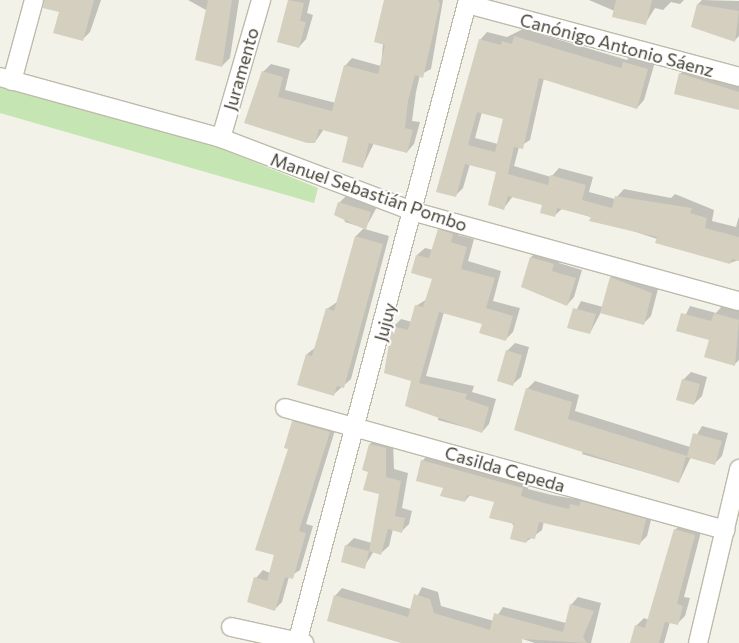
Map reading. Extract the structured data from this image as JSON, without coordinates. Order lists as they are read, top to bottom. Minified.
{"streets":{"street":["Canónigo Antonio Sáenz","Juramento","Manuel Sebastián Pombo","Jujuy","Casilda Cepeda"]},"crossings":[["Canónigo Antonio Sáenz","Jujuy"],["Juramento","Manuel Sebastián Pombo"],["Manuel Sebastián Pombo","Jujuy"],["Jujuy","Casilda Cepeda"]]}
